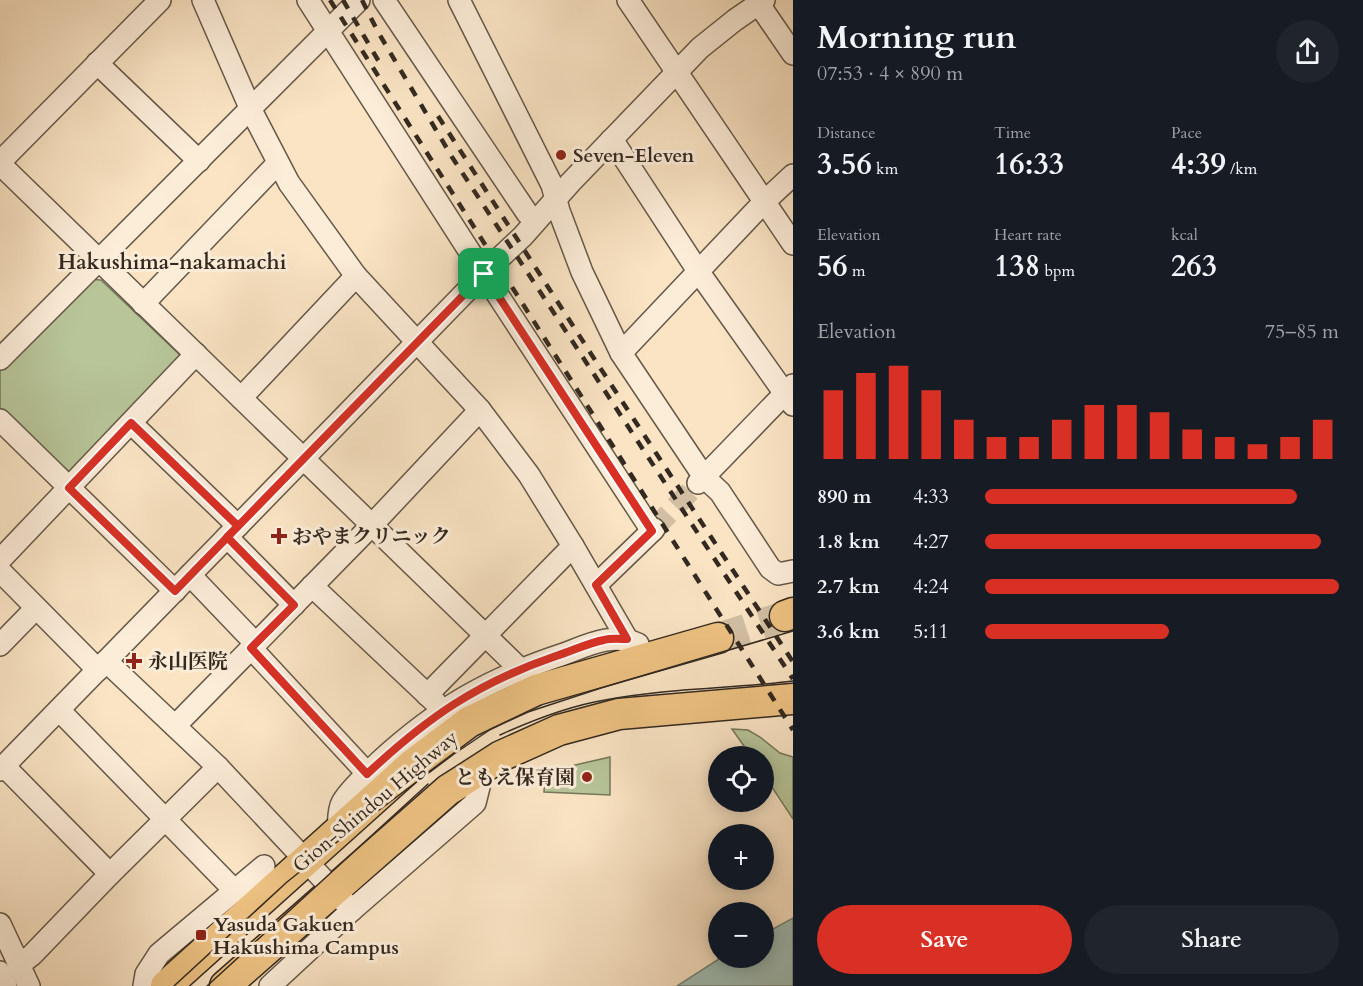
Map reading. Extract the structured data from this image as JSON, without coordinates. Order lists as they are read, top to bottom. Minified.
{"streets":{"highway":["Gion-Shindou Highway"]},"districts":["Hakushima-nakamachi"],"places":{"other":["Seven-Eleven","ともえ保育園"],"health":["おやまクリニック","永山医院"],"transit":["Yasuda Gakuen Hakushima Campus"]},"page":{"heading":["Morning run","07:53 · 4 × 890 m"],"stats":[["Distance","3.56 km"],["Time","16:33"],["Pace","4:39 /km"],["Elevation","56 m"],["Heart rate","138 bpm"],["kcal","263"]],"chart":["Elevation","75–85 m"],"list":[{"name":"890 m","note":"4:33"},{"name":"1.8 km","note":"4:27"},{"name":"2.7 km","note":"4:24"},{"name":"3.6 km","note":"5:11"}],"map_buttons":["+","−"],"buttons":["Save","Share"]}}
